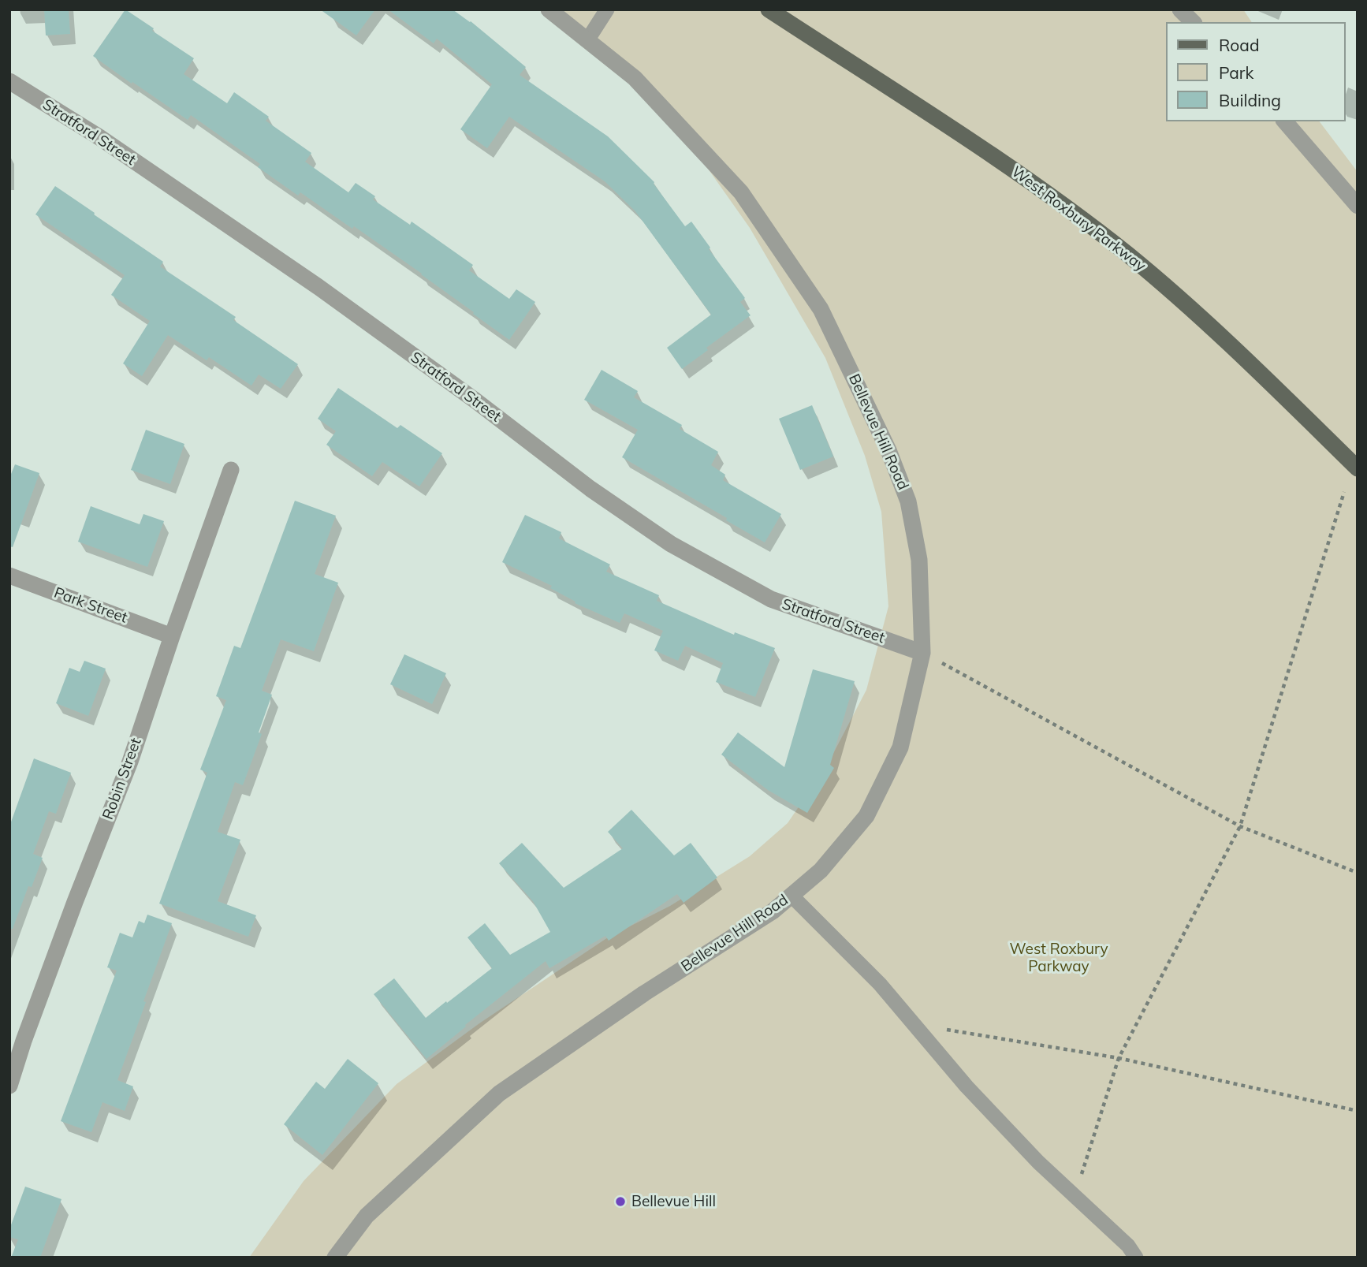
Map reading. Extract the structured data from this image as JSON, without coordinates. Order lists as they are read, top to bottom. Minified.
{"streets":{"main road":["West Roxbury Parkway"],"street":["Stratford Street","Bellevue Hill Road","Park Street","Robin Street"]},"crossings":[["Stratford Street","Bellevue Hill Road"],["Park Street","Robin Street"]],"parks":["West Roxbury Parkway"],"places":["Bellevue Hill"],"legend":["Road","Park","Building"]}
